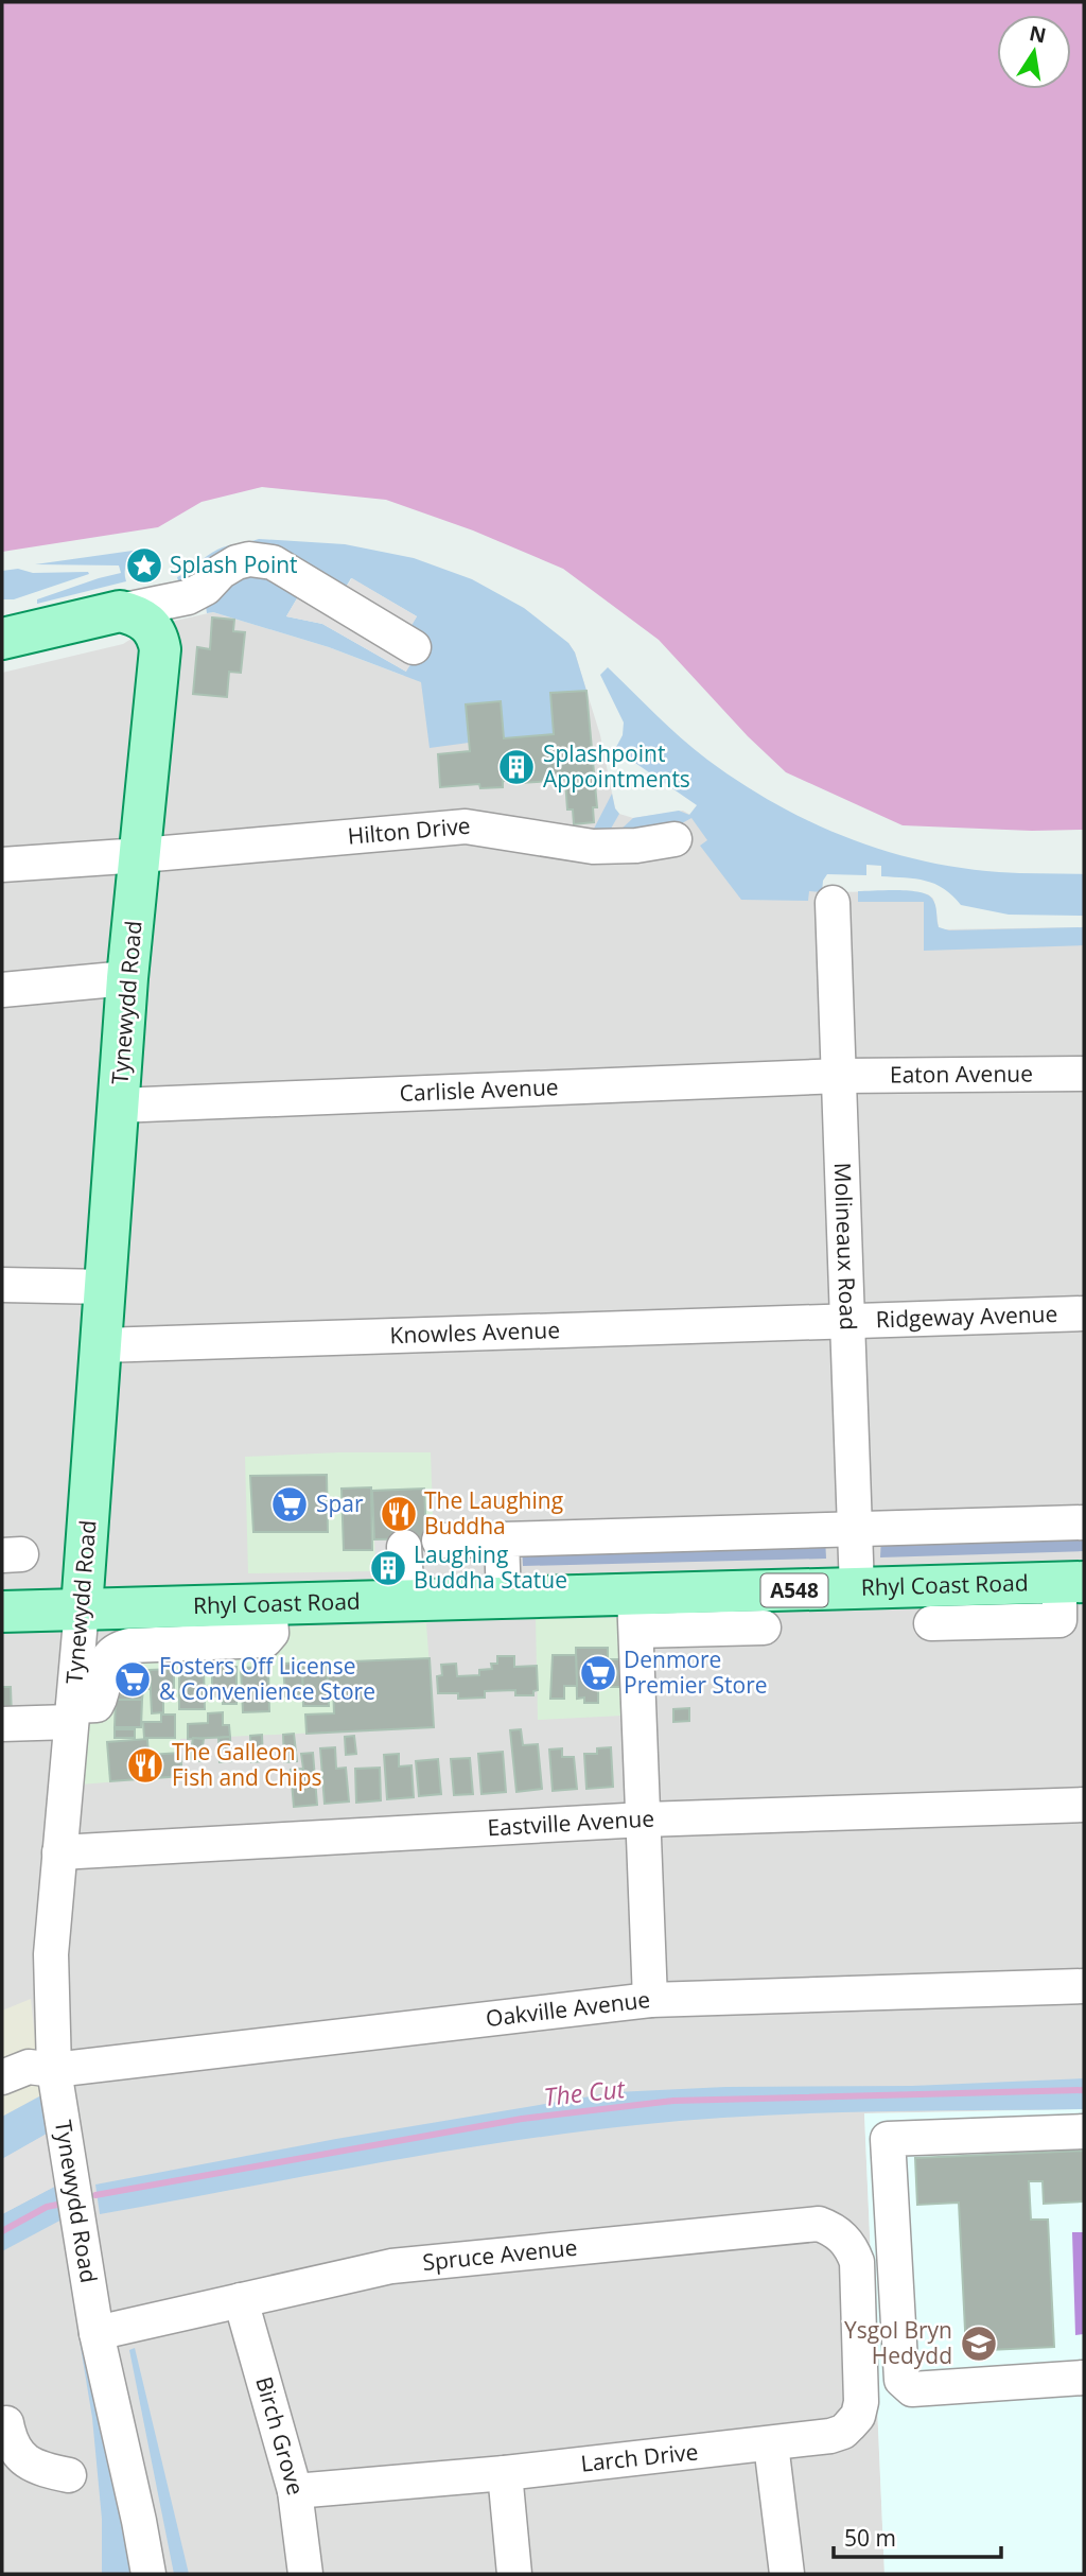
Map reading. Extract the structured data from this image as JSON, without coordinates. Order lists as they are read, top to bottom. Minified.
{"streets":{"main road":["Tynewydd Road","Rhyl Coast Road","A548"],"street":["Hilton Drive","Eaton Avenue","Carlisle Avenue","Molineaux Road","Ridgeway Avenue","Knowles Avenue","Eastville Avenue","Oakville Avenue","Spruce Avenue","Birch Grove","Larch Drive"]},"crossings":[["Hilton Drive","Tynewydd Road"],["Tynewydd Road","Carlisle Avenue"],["Tynewydd Road","Knowles Avenue"],["Tynewydd Road","Rhyl Coast Road"],["Tynewydd Road","Eastville Avenue"],["Tynewydd Road","Oakville Avenue"],["Tynewydd Road","Spruce Avenue"],["Eaton Avenue","Carlisle Avenue"],["Eaton Avenue","Molineaux Road"],["Carlisle Avenue","Molineaux Road"],["Molineaux Road","Ridgeway Avenue"],["Molineaux Road","Knowles Avenue"],["Molineaux Road","Rhyl Coast Road"],["Ridgeway Avenue","Knowles Avenue"],["Spruce Avenue","Birch Grove"],["Spruce Avenue","Larch Drive"],["Birch Grove","Larch Drive"]],"water":["The Cut"],"places":{"place":["Splash Point"],"building":["Splashpoint Appointments","Laughing Buddha Statue"],"supermarket":["Spar","Denmore Premier Store","Fosters Off License & Convenience Store"],"restaurant":["The Laughing Buddha","The Galleon Fish and Chips"],"school or university":["Ysgol Bryn Hedydd"]},"scale_bar":"50 m","north":"top"}
